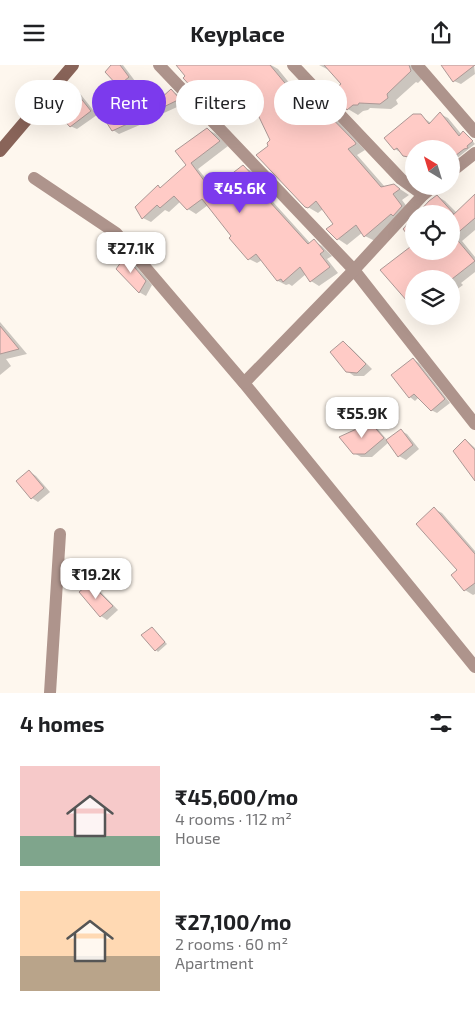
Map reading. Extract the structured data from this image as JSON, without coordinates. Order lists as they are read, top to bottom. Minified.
{"north":"top left","page":{"header":"Keyplace","chip":["Buy","Rent","Filters","New"],"price":["₹45.6K","₹27.1K","₹55.9K","₹19.2K"],"heading":"4 homes","list":[{"name":"₹45,600/mo","note":"4 rooms · 112 m² · House"},{"name":"₹27,100/mo","note":"2 rooms · 60 m² · Apartment"}]}}
